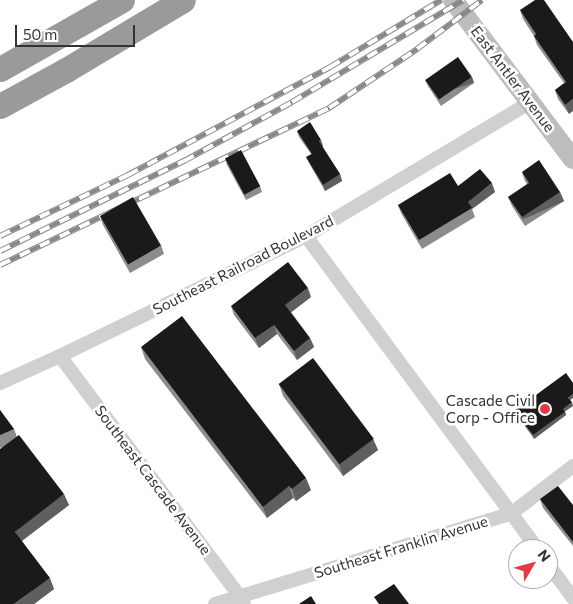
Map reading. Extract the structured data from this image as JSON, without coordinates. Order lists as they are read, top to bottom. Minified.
{"streets":{"street":["East Antler Avenue","Southeast Railroad Boulevard","Southeast Cascade Avenue","Southeast Franklin Avenue"]},"crossings":[["East Antler Avenue","Southeast Railroad Boulevard"],["Southeast Railroad Boulevard","Southeast Cascade Avenue"],["Southeast Cascade Avenue","Southeast Franklin Avenue"]],"places":["Cascade Civil Corp - Office"],"scale_bar":"50 m","north":"top right"}
